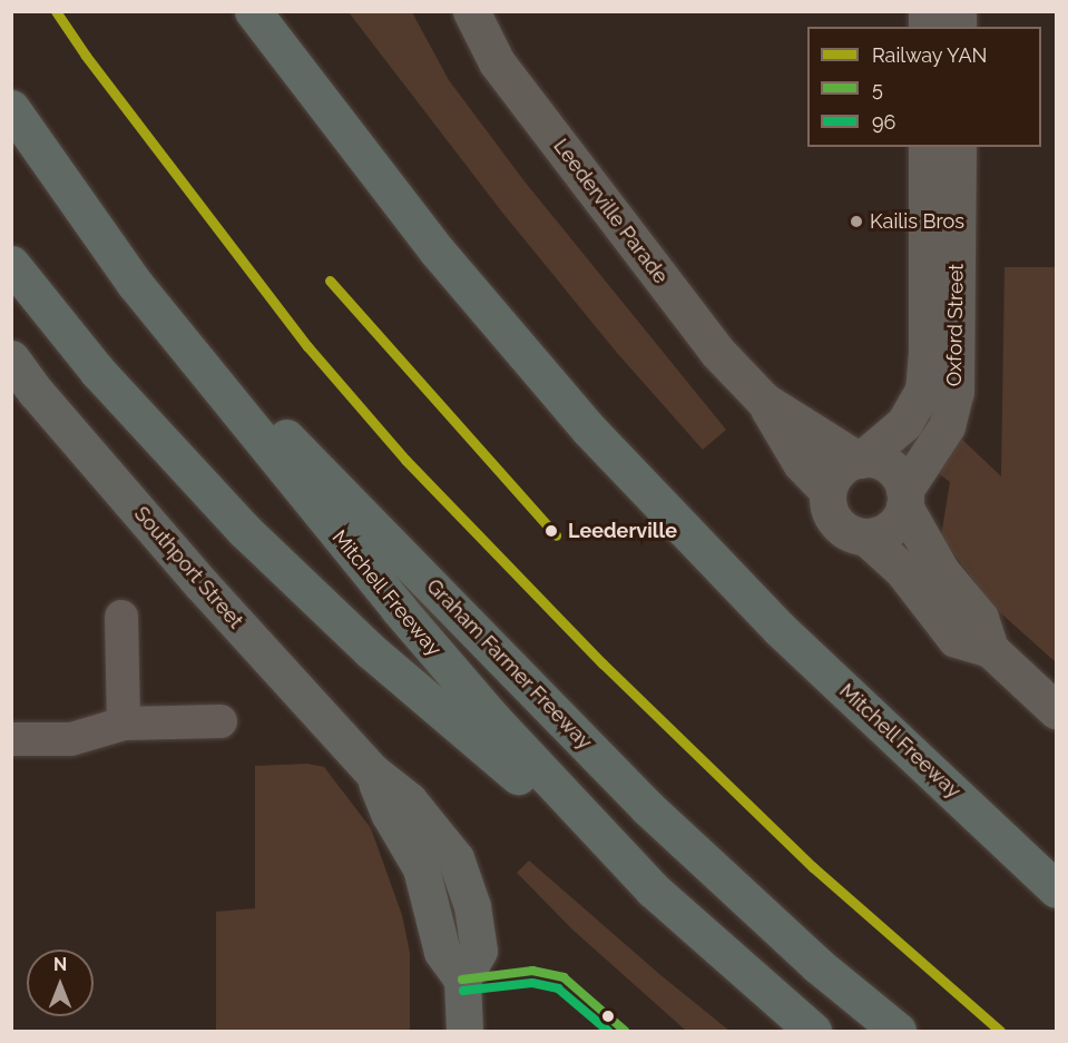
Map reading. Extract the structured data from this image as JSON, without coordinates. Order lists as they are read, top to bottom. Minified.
{"streets":{"highway":["Mitchell Freeway","Graham Farmer Freeway"],"main road":["Leederville Parade","Oxford Street","Southport Street"]},"crossings":[["Leederville Parade","Oxford Street"],["Mitchell Freeway","Graham Farmer Freeway"]],"places":["Kailis Bros","Leederville"],"lines":["rail line YAN","transit line 5","transit line 96"],"legend":["Railway YAN","5","96"],"north":"top"}
